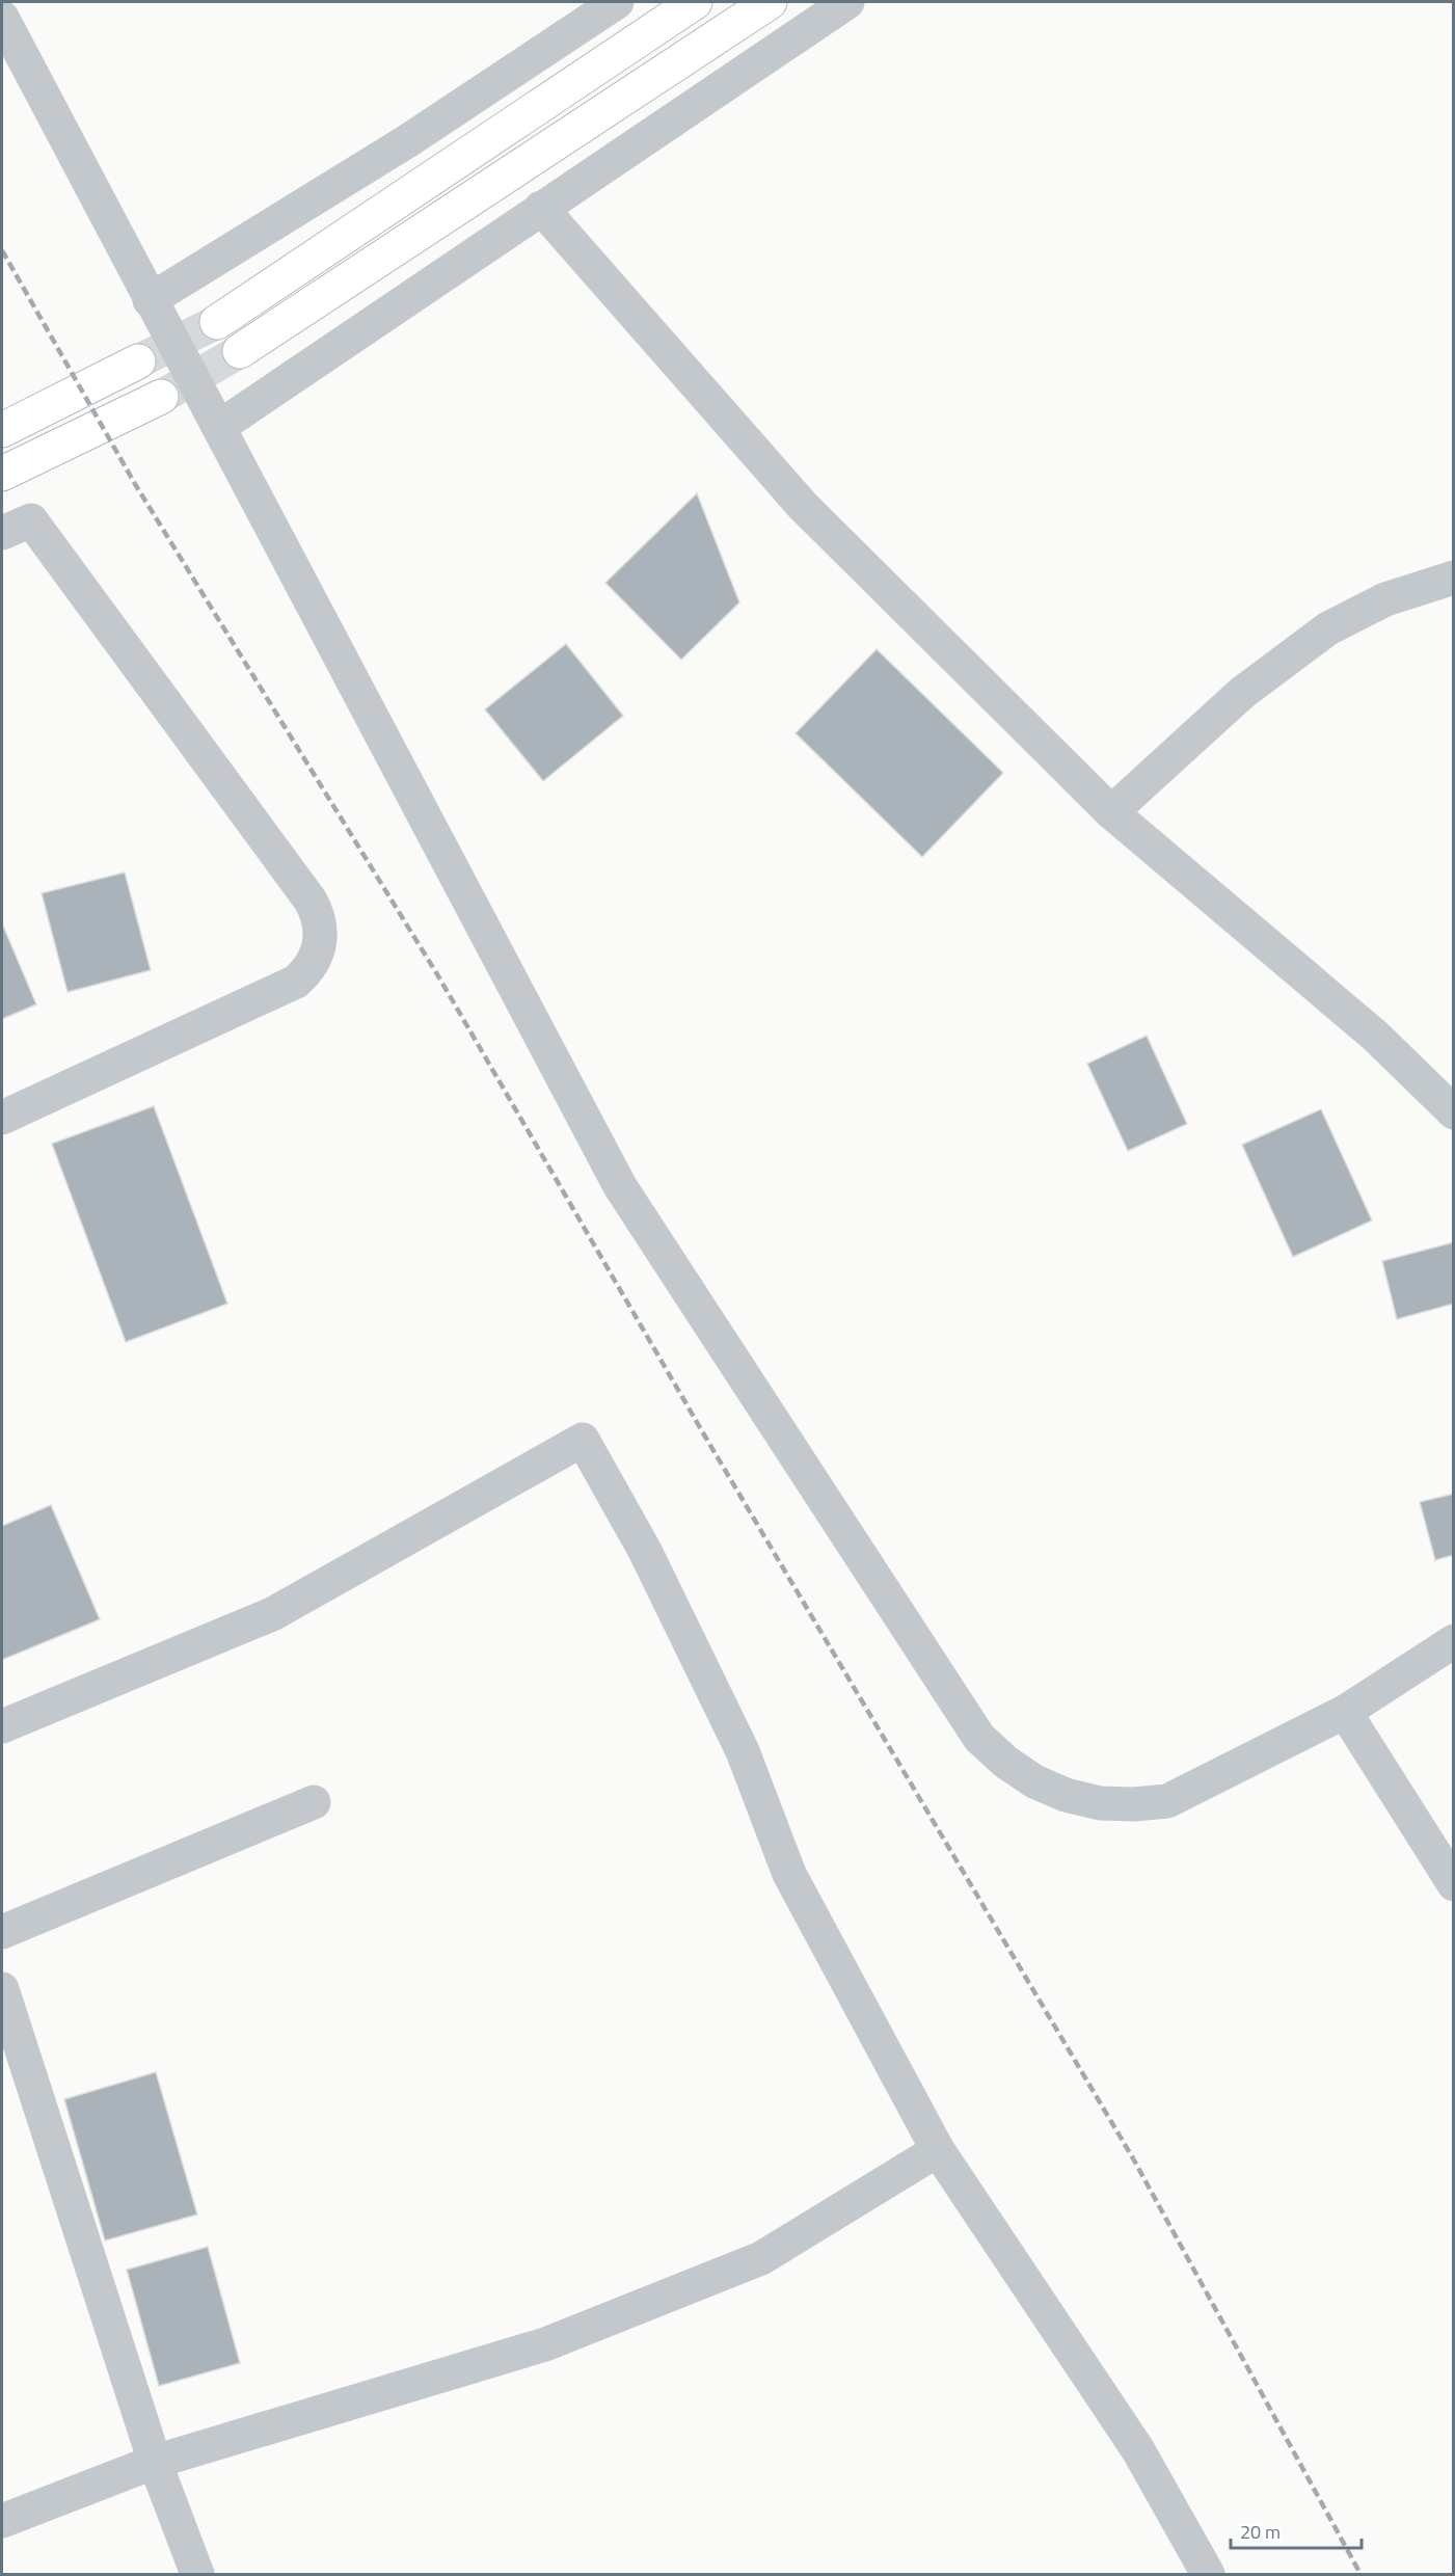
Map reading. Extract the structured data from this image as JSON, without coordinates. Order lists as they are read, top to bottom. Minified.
{"scale_bar":"20 m"}
